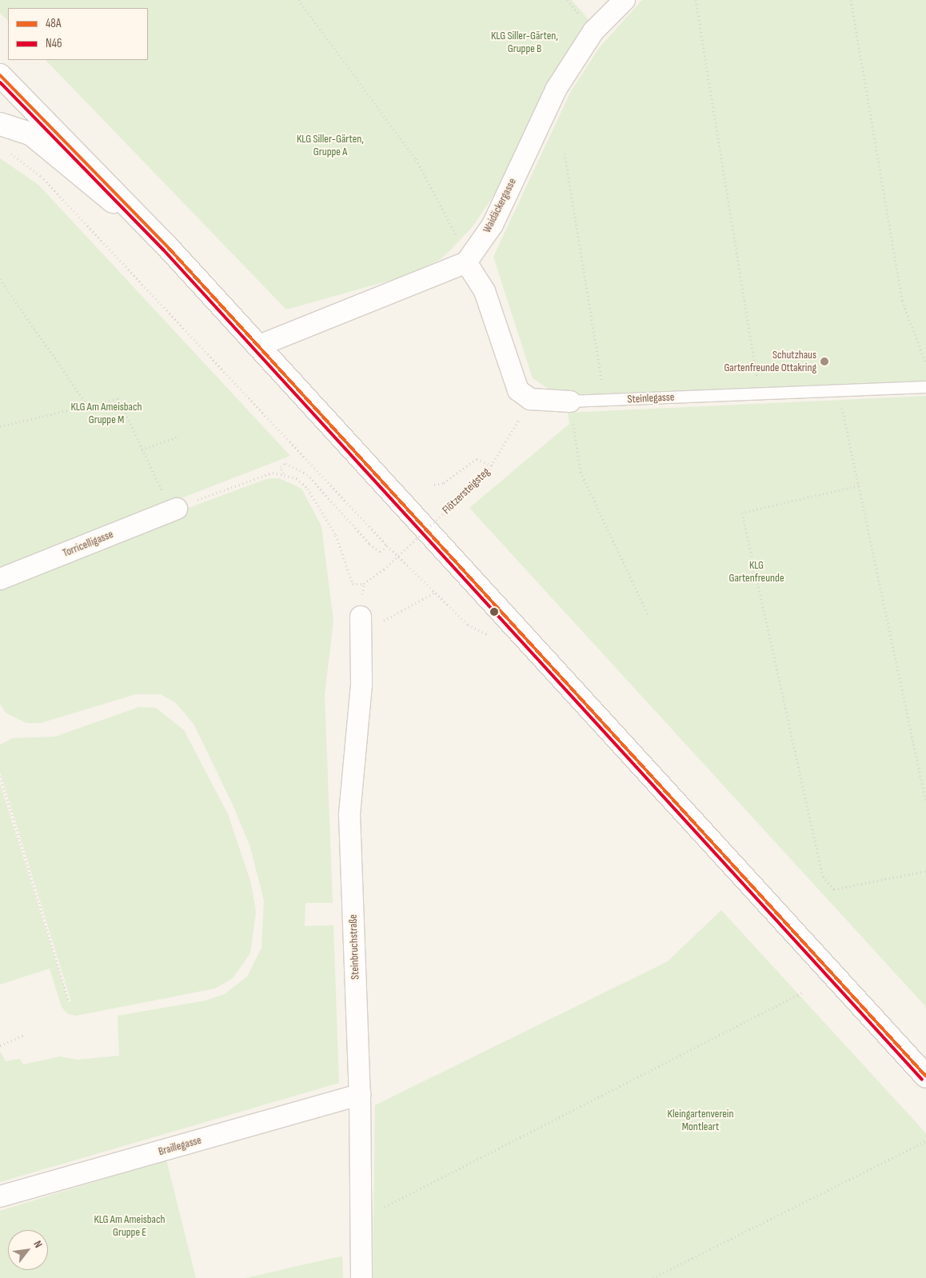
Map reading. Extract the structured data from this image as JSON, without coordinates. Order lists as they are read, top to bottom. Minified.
{"streets":{"street":["Waidäckergasse","Steinlegasse","Torricelligasse","Steinbruchstraße","Braillegasse"],"path":["Flötzersteigsteg"]},"crossings":[["Steinlegasse","Flötzersteigsteg"],["Steinbruchstraße","Braillegasse"]],"parks":["KLG Siller-Gärten, Gruppe B","KLG Siller-Gärten, Gruppe A","KLG Am Ameisbach Gruppe M","KLG Gartenfreunde","Kleingartenverein Montleart","KLG Am Ameisbach Gruppe E"],"places":["Schutzhaus Gartenfreunde Ottakring"],"lines":["transit line 48A","transit line N46"],"legend":["48A","N46"],"north":"top right"}
